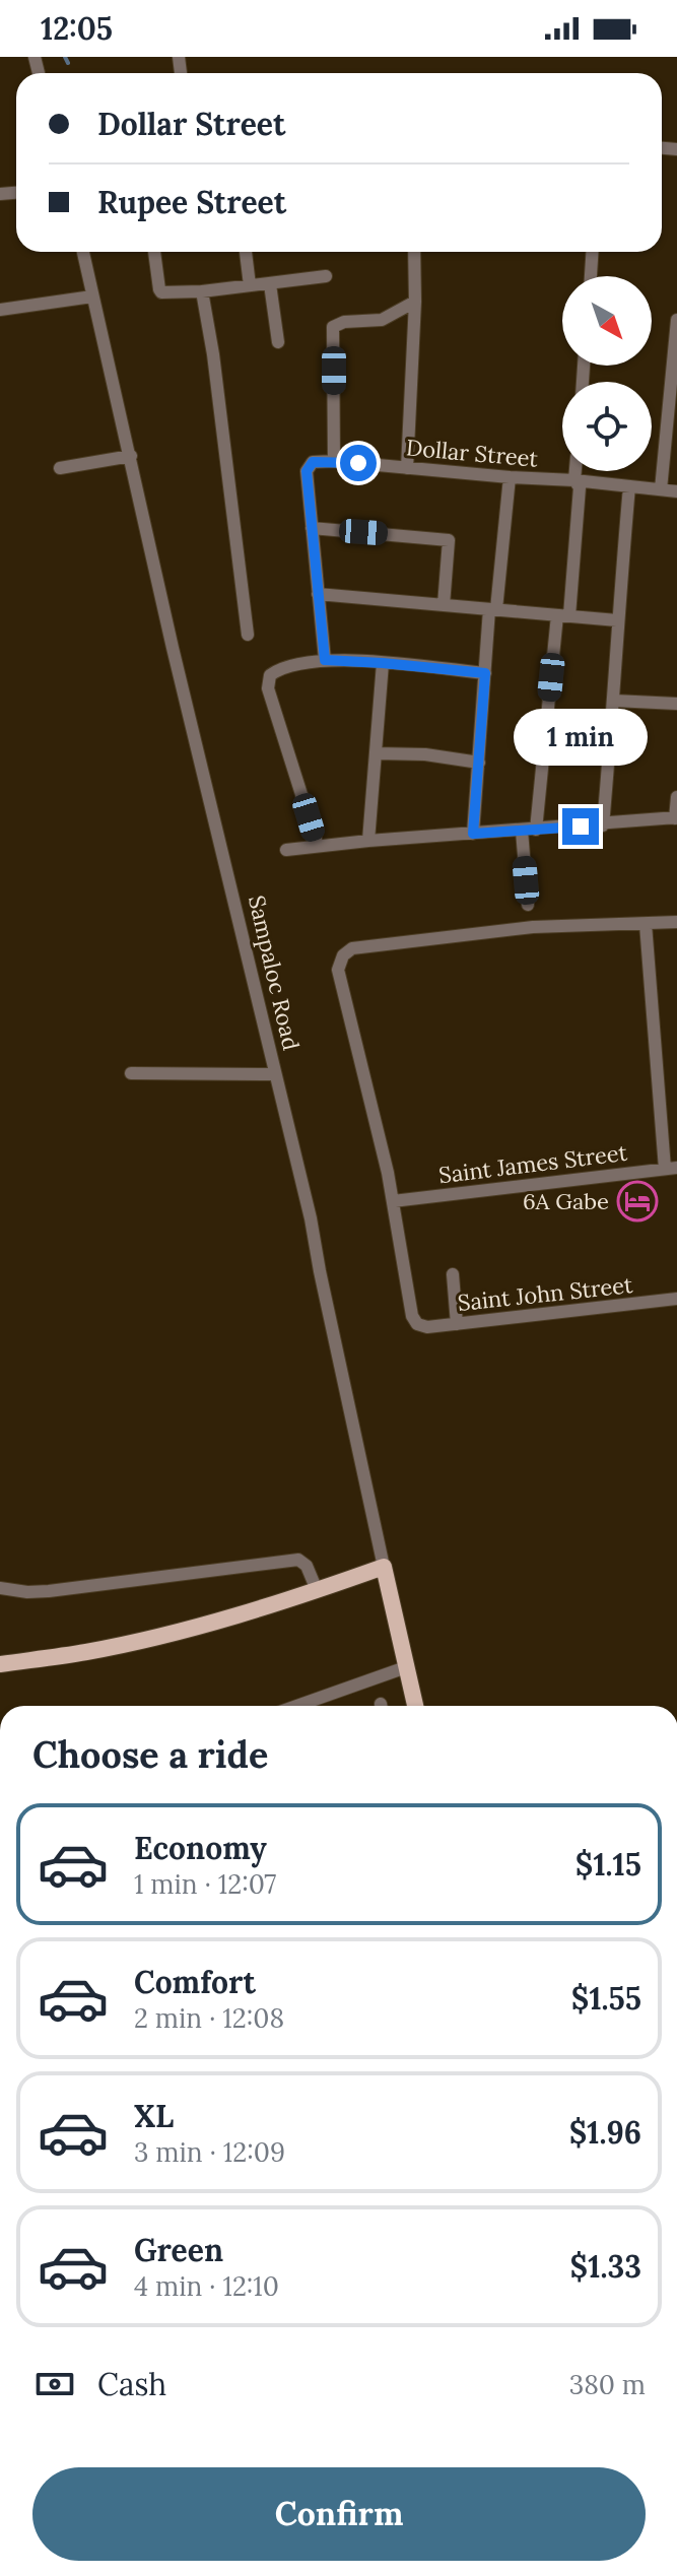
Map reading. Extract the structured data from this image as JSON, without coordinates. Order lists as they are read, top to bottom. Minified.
{"streets":{"main road":["Sampaloc Road"],"street":["Dollar Street","Saint James Street","Saint John Street"]},"crossings":[["Saint James Street","Saint John Street"]],"places":{"hotel":["6A Gabe"]},"north":"bottom right","page":{"status":"12:05","banner":["Dollar Street","Rupee Street"],"bubble":"1 min","heading":"Choose a ride","list":[{"name":"Economy","note":"1 min · 12:07","value":"$1.15"},{"name":"Comfort","note":"2 min · 12:08","value":"$1.55"},{"name":"XL","note":"3 min · 12:09","value":"$1.96"},{"name":"Green","note":"4 min · 12:10","value":"$1.33"}],"pay":["Cash","380 m"],"buttons":"Confirm"}}
